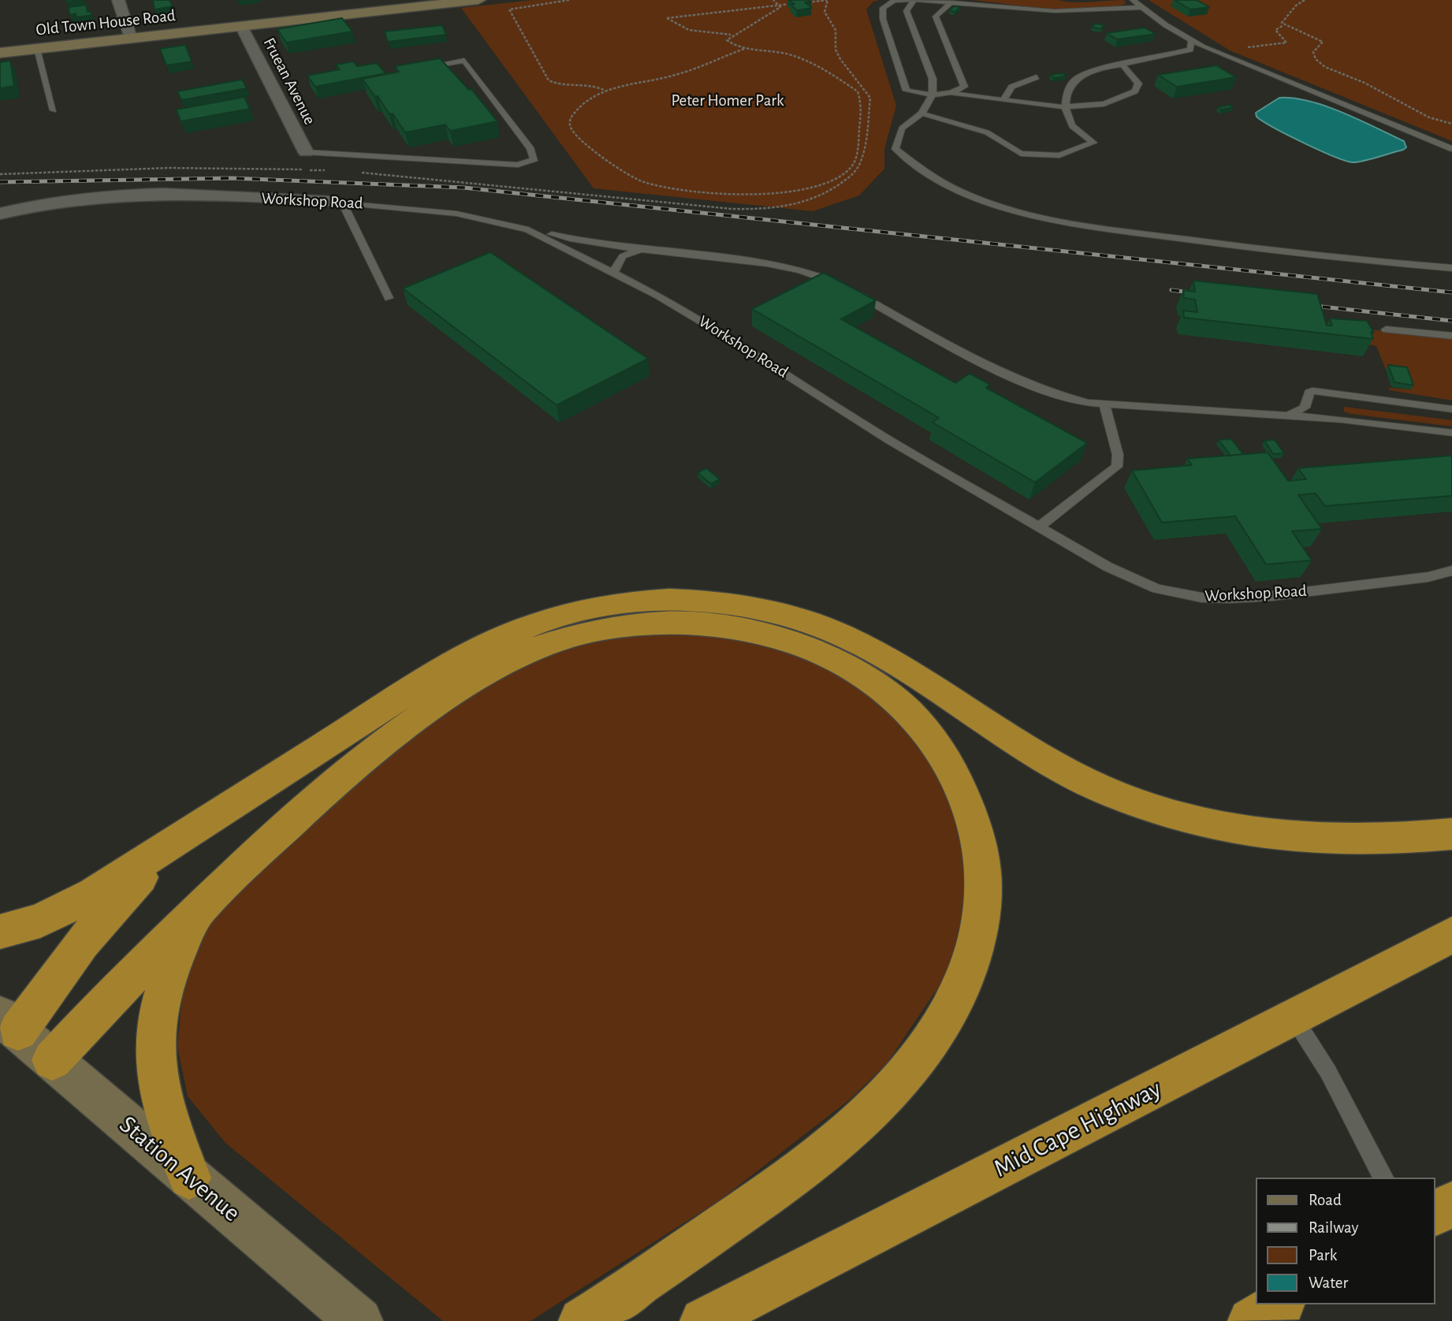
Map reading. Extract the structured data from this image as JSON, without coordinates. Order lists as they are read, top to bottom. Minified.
{"streets":{"highway":["Mid Cape Highway"],"main road":["Old Town House Road","Station Avenue"],"street":["Fruean Avenue","Workshop Road"]},"crossings":[["Old Town House Road","Fruean Avenue"]],"parks":["Peter Homer Park"],"legend":["Road","Railway","Park","Water"]}
